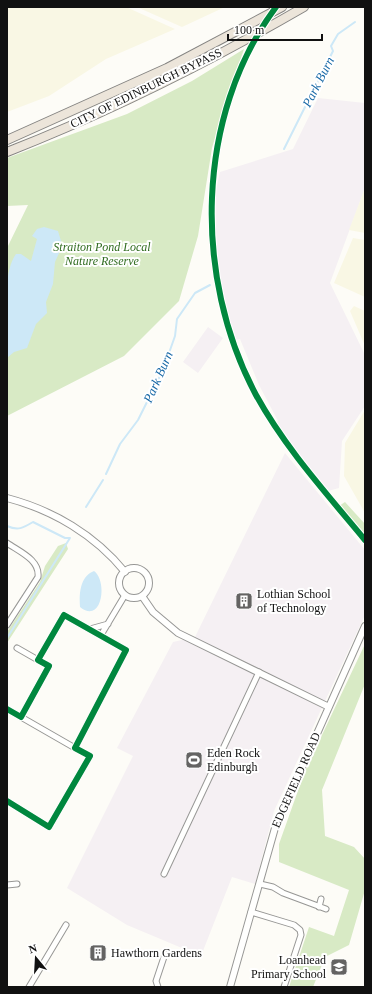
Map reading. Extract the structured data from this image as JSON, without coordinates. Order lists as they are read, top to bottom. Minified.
{"streets":{"highway":["CITY OF EDINBURGH BYPASS"],"street":["EDGEFIELD ROAD"]},"water":["Park Burn"],"parks":["Straiton Pond Local Nature Reserve"],"places":{"building":["Lothian School of Technology","Hawthorn Gardens"],"sports":["Eden Rock Edinburgh"],"school or university":["Loanhead Primary School"]},"scale_bar":"100 m","north":"top"}
